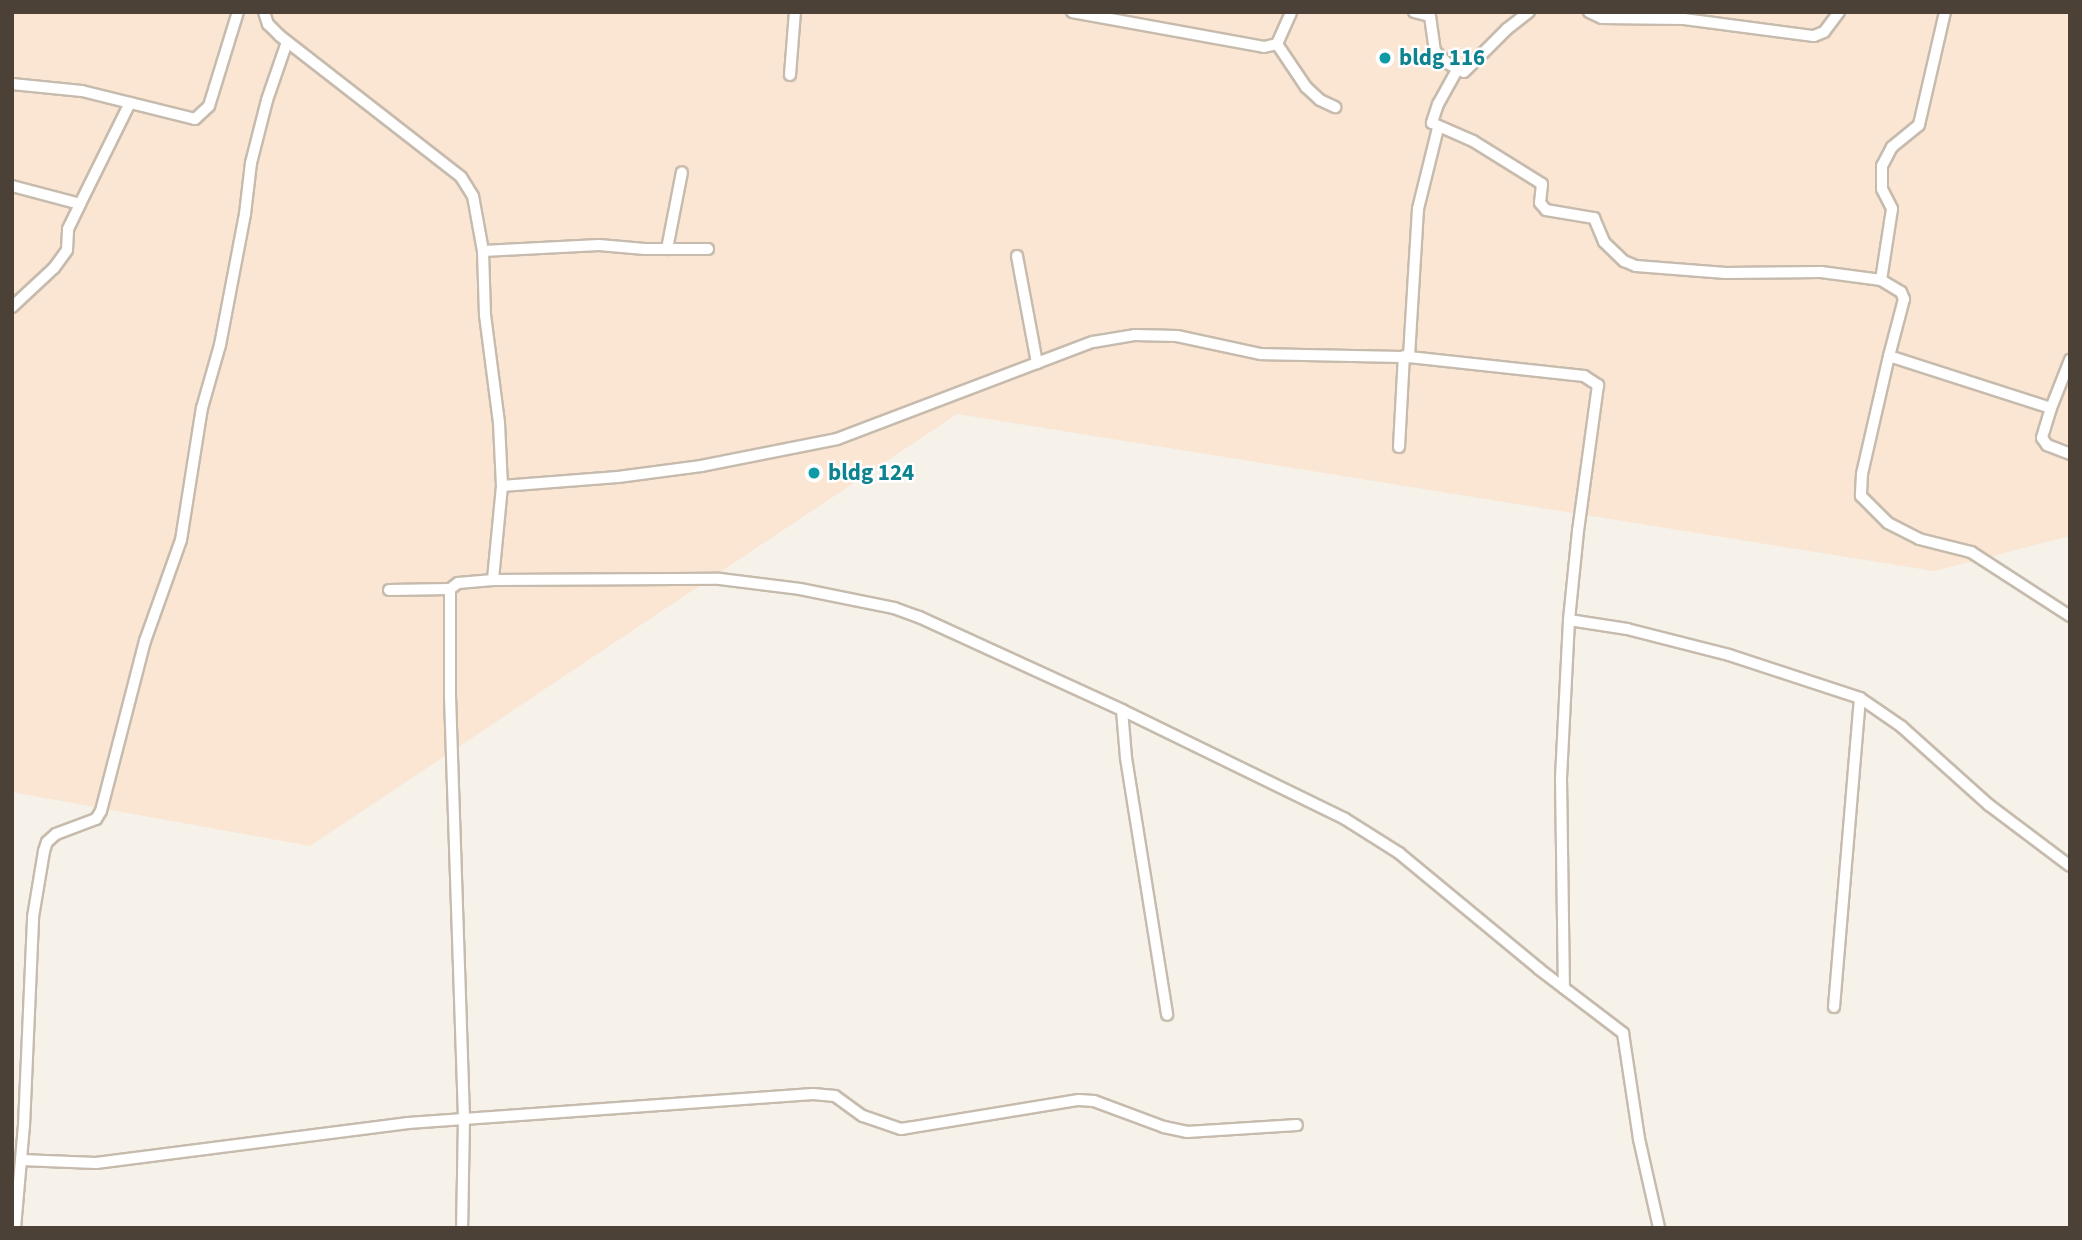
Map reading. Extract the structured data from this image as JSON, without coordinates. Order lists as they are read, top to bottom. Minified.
{"places":["bldg 116","bldg 124"]}
